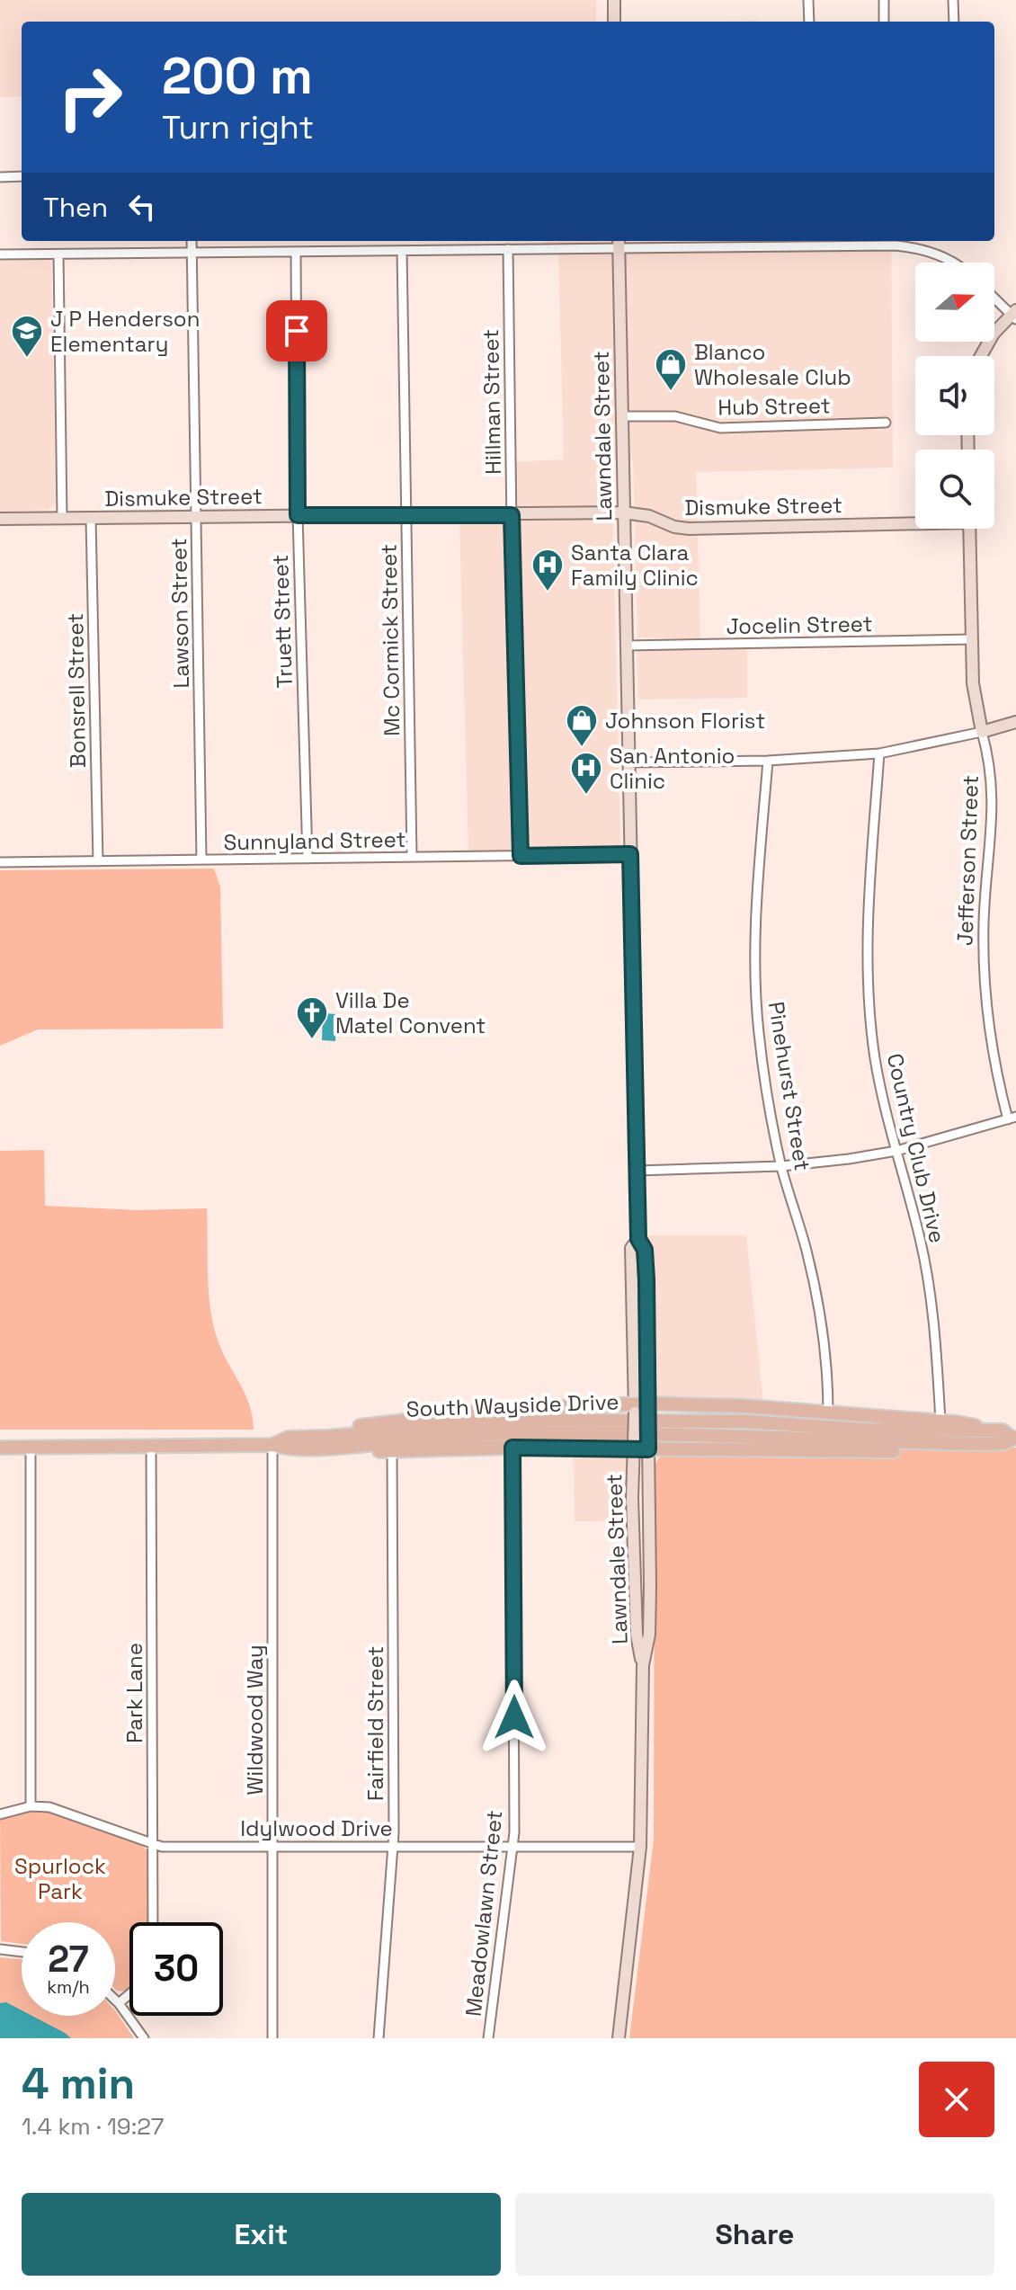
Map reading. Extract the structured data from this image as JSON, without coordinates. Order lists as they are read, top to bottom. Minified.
{"streets":{"main road":["Lawndale Street","Dismuke Street","Jefferson Street","South Wayside Drive"],"street":["Hillman Street","Hub Street","Lawson Street","Truett Street","Jocelin Street","Mc Cormick Street","Bonsrell Street","Sunnyland Street","Pinehurst Street","Country Club Drive","Park Lane","Wildwood Way","Fairfield Street","Idylwood Drive","Meadowlawn Street"]},"crossings":[["Hillman Street","Dismuke Street"],["Hillman Street","Sunnyland Street"],["Hub Street","Lawndale Street"],["Lawndale Street","Dismuke Street"],["Lawndale Street","Jocelin Street"],["Lawndale Street","Sunnyland Street"],["Lawndale Street","Idylwood Drive"],["Dismuke Street","Lawson Street"],["Dismuke Street","Truett Street"],["Dismuke Street","Mc Cormick Street"],["Dismuke Street","Bonsrell Street"],["Lawson Street","Sunnyland Street"],["Truett Street","Sunnyland Street"],["Jocelin Street","Jefferson Street"],["Mc Cormick Street","Sunnyland Street"],["Bonsrell Street","Sunnyland Street"],["South Wayside Drive","Park Lane"],["South Wayside Drive","Wildwood Way"],["Park Lane","Idylwood Drive"],["Wildwood Way","Idylwood Drive"],["Fairfield Street","Idylwood Drive"],["Idylwood Drive","Meadowlawn Street"]],"parks":["Spurlock Park"],"places":{"school or university":["J P Henderson Elementary"],"shop":["Blanco Wholesale Club","Johnson Florist"],"hospital":["Santa Clara Family Clinic","San Antonio Clinic"],"church":["Villa De Matel Convent"]},"north":"right","page":{"turn":["200 m","Turn right"],"then":"Then","speed":"27 km/h","limit":"30","heading":["4 min","1.4 km · 19:27"],"buttons":["Exit","Share"]}}
